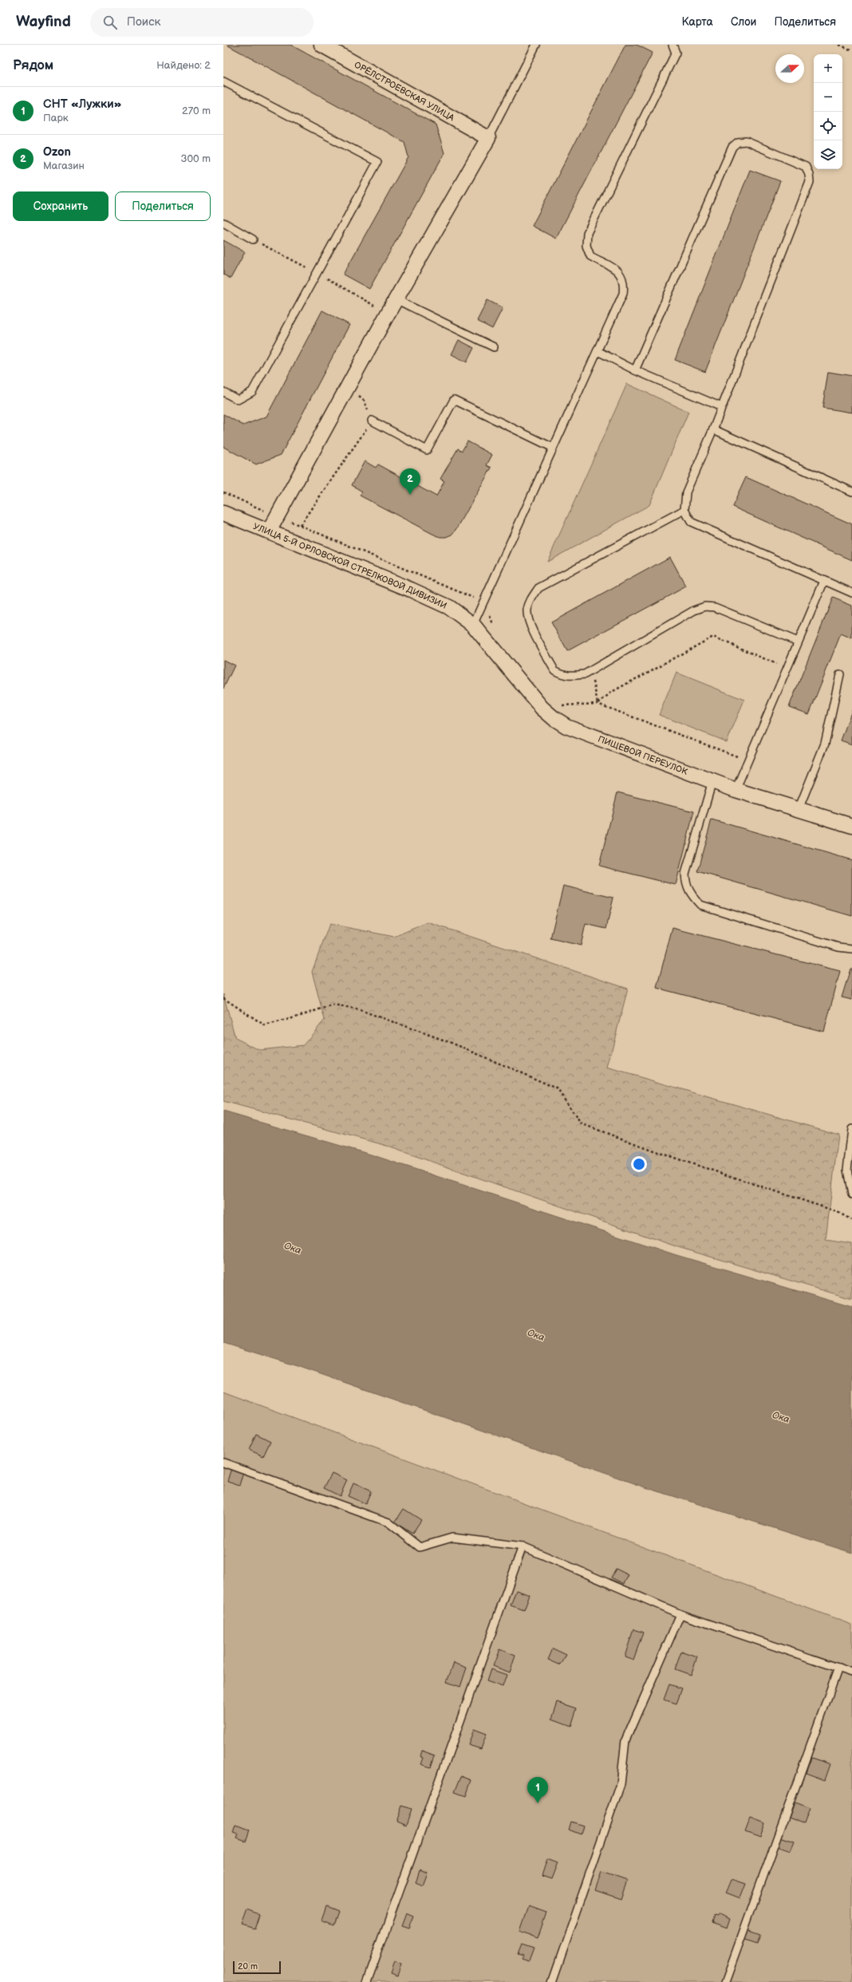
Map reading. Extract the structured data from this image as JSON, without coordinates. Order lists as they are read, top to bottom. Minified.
{"streets":{"street":["ОРЁЛСТРОЕВСКАЯ УЛИЦА","УЛИЦА 5-Й ОРЛОВСКОЙ СТРЕЛКОВОЙ ДИВИЗИИ","ПИЩЕВОЙ ПЕРЕУЛОК"]},"crossings":[["УЛИЦА 5-Й ОРЛОВСКОЙ СТРЕЛКОВОЙ ДИВИЗИИ","ПИЩЕВОЙ ПЕРЕУЛОК"]],"water":["Ока"],"scale_bar":"20 m","north":"right","page":{"header":"Wayfind","search":"Поиск","nav":["Карта","Слои","Поделиться"],"heading":["Рядом","Найдено: 2"],"map_buttons":["+","−"],"list":[{"mark":"1","name":"СНТ «Лужки»","note":"Парк","value":"270 m"},{"mark":"2","name":"Ozon","note":"Магазин","value":"300 m"}],"buttons":["Сохранить","Поделиться"],"pins":["2","1"],"scale":"20 m"}}
